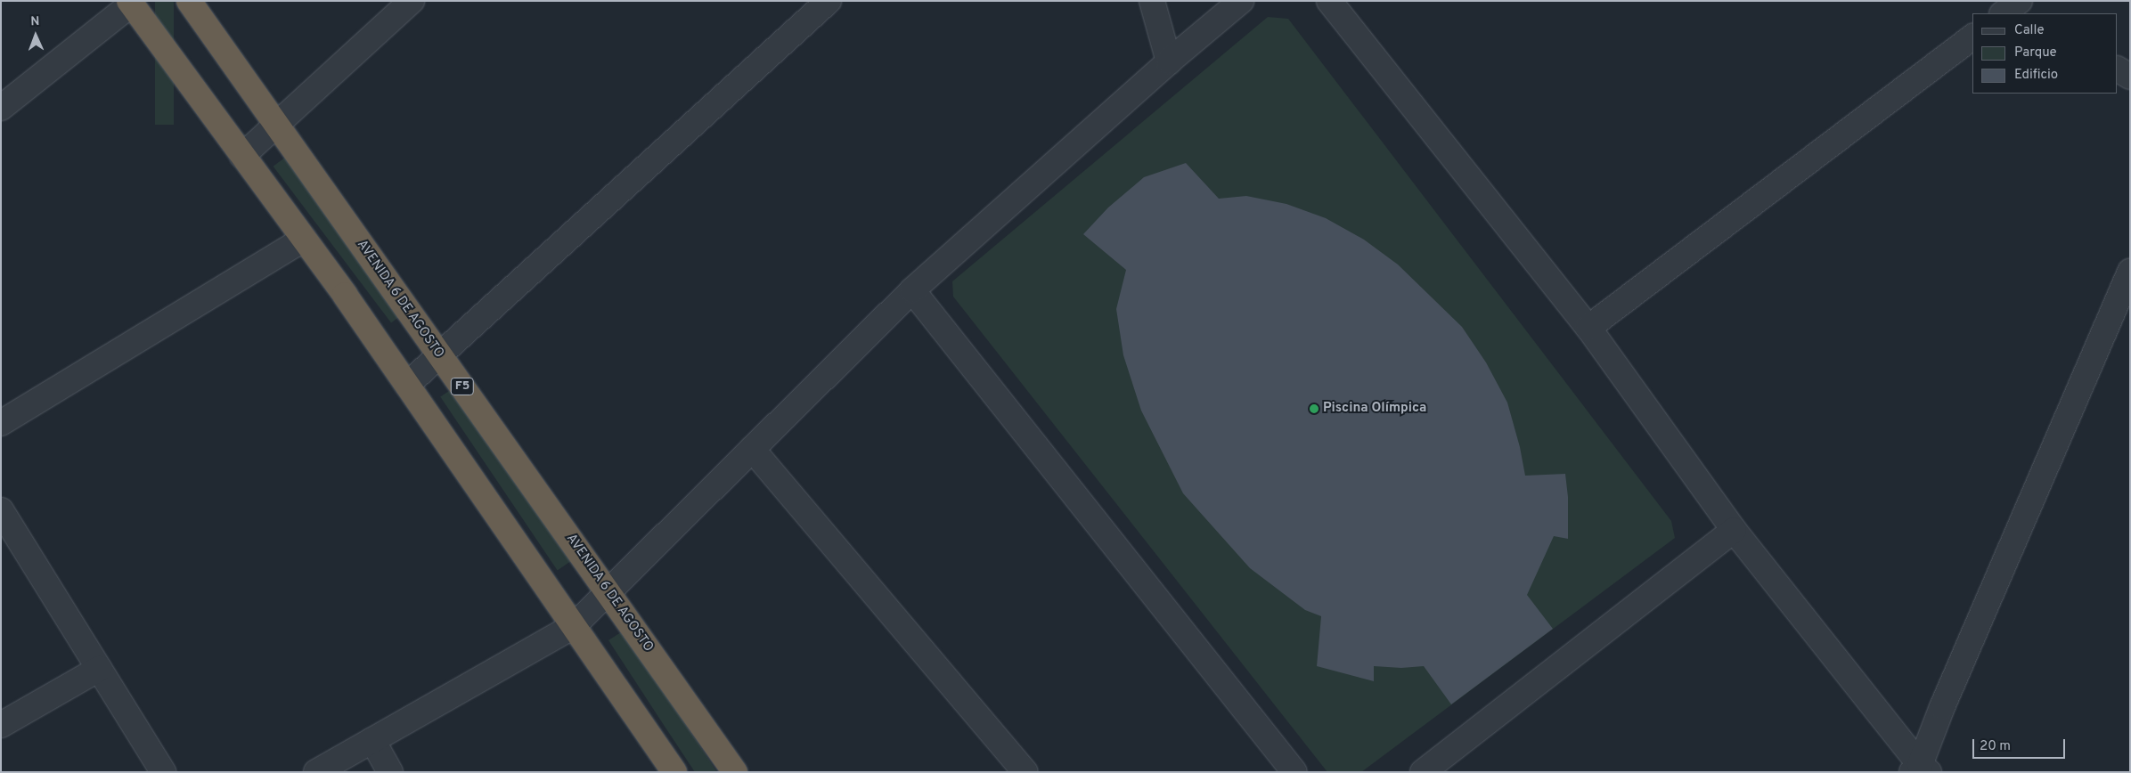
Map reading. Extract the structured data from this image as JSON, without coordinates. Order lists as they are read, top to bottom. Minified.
{"streets":{"highway":["AVENIDA 6 DE AGOSTO","F5"]},"places":["Piscina Olímpica"],"legend":["Calle","Parque","Edificio"],"scale_bar":"20 m","north":"top"}
